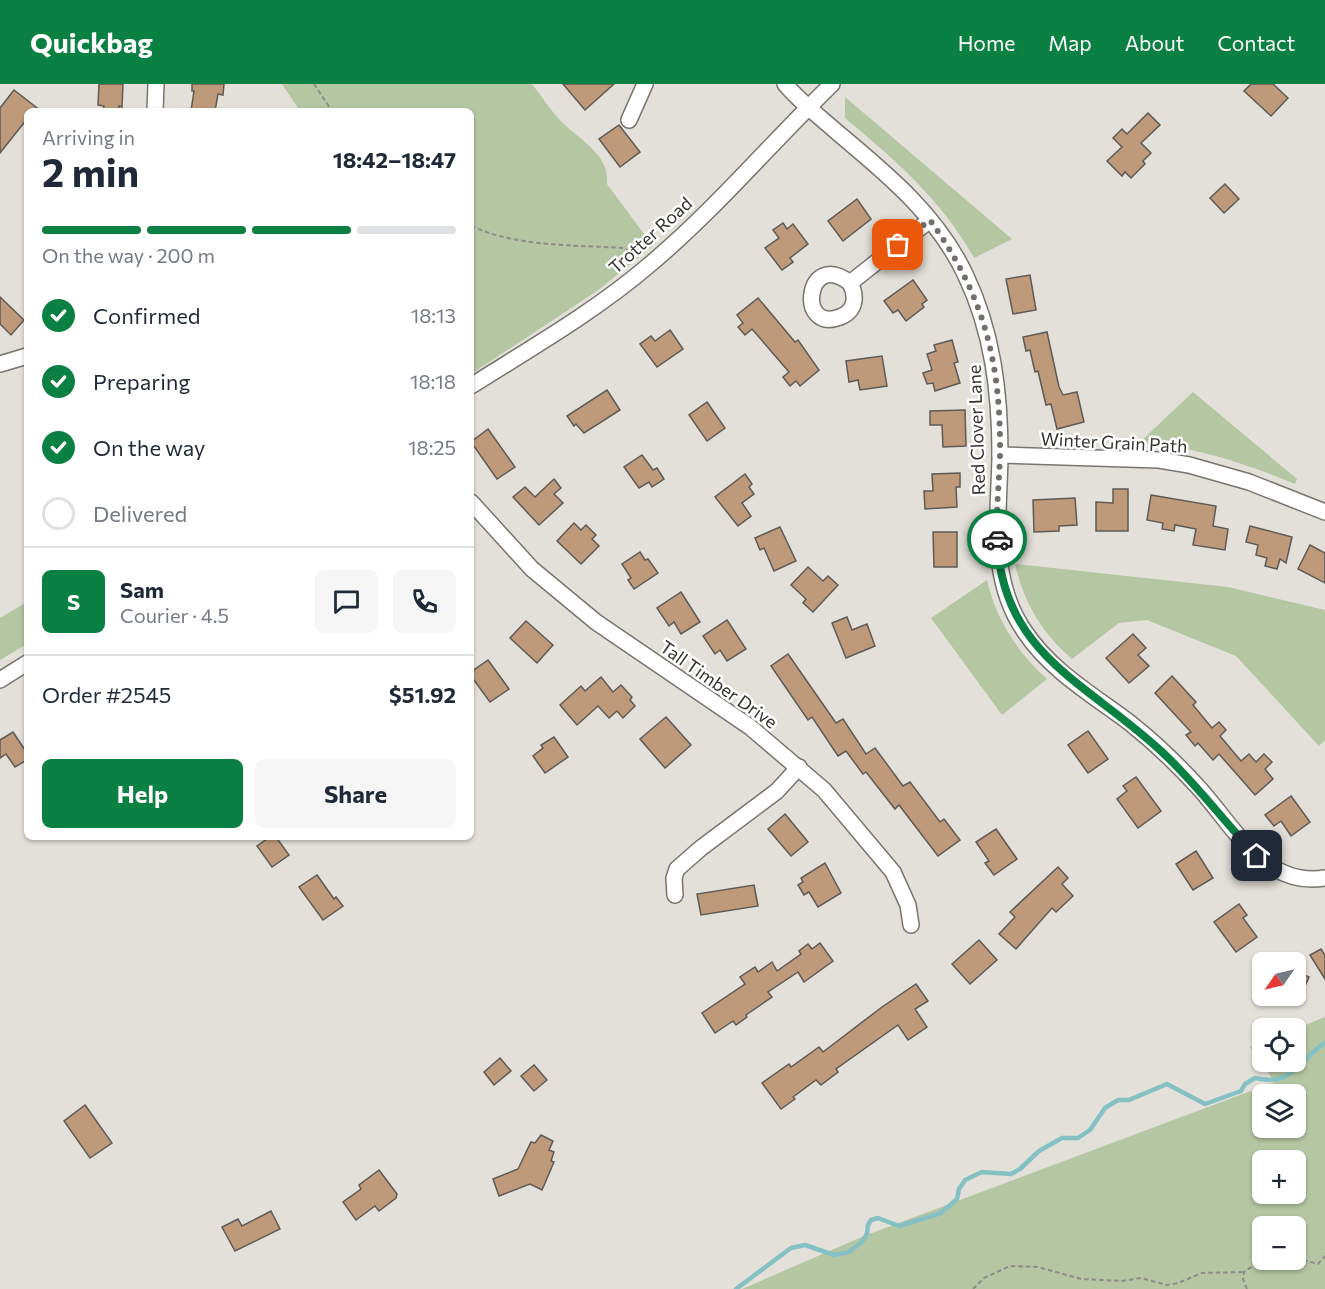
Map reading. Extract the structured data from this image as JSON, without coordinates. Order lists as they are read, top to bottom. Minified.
{"streets":{"street":["Trotter Road","Red Clover Lane","Winter Grain Path","Tall Timber Drive"]},"crossings":[["Trotter Road","Red Clover Lane"],["Red Clover Lane","Winter Grain Path"]],"north":"bottom left","page":{"header":"Quickbag","nav":["Home","Map","About","Contact"],"heading":["2 min","Arriving in","18:42–18:47"],"panel":["Sam","Courier · 4.5","Order #2545","$51.92"],"bar":"On the way · 200 m","list":[["Confirmed","18:13"],["Preparing","18:18"],["On the way","18:25"],"Delivered"],"round":"S","buttons":["Help","Share"],"map_buttons":["+","−"]}}
